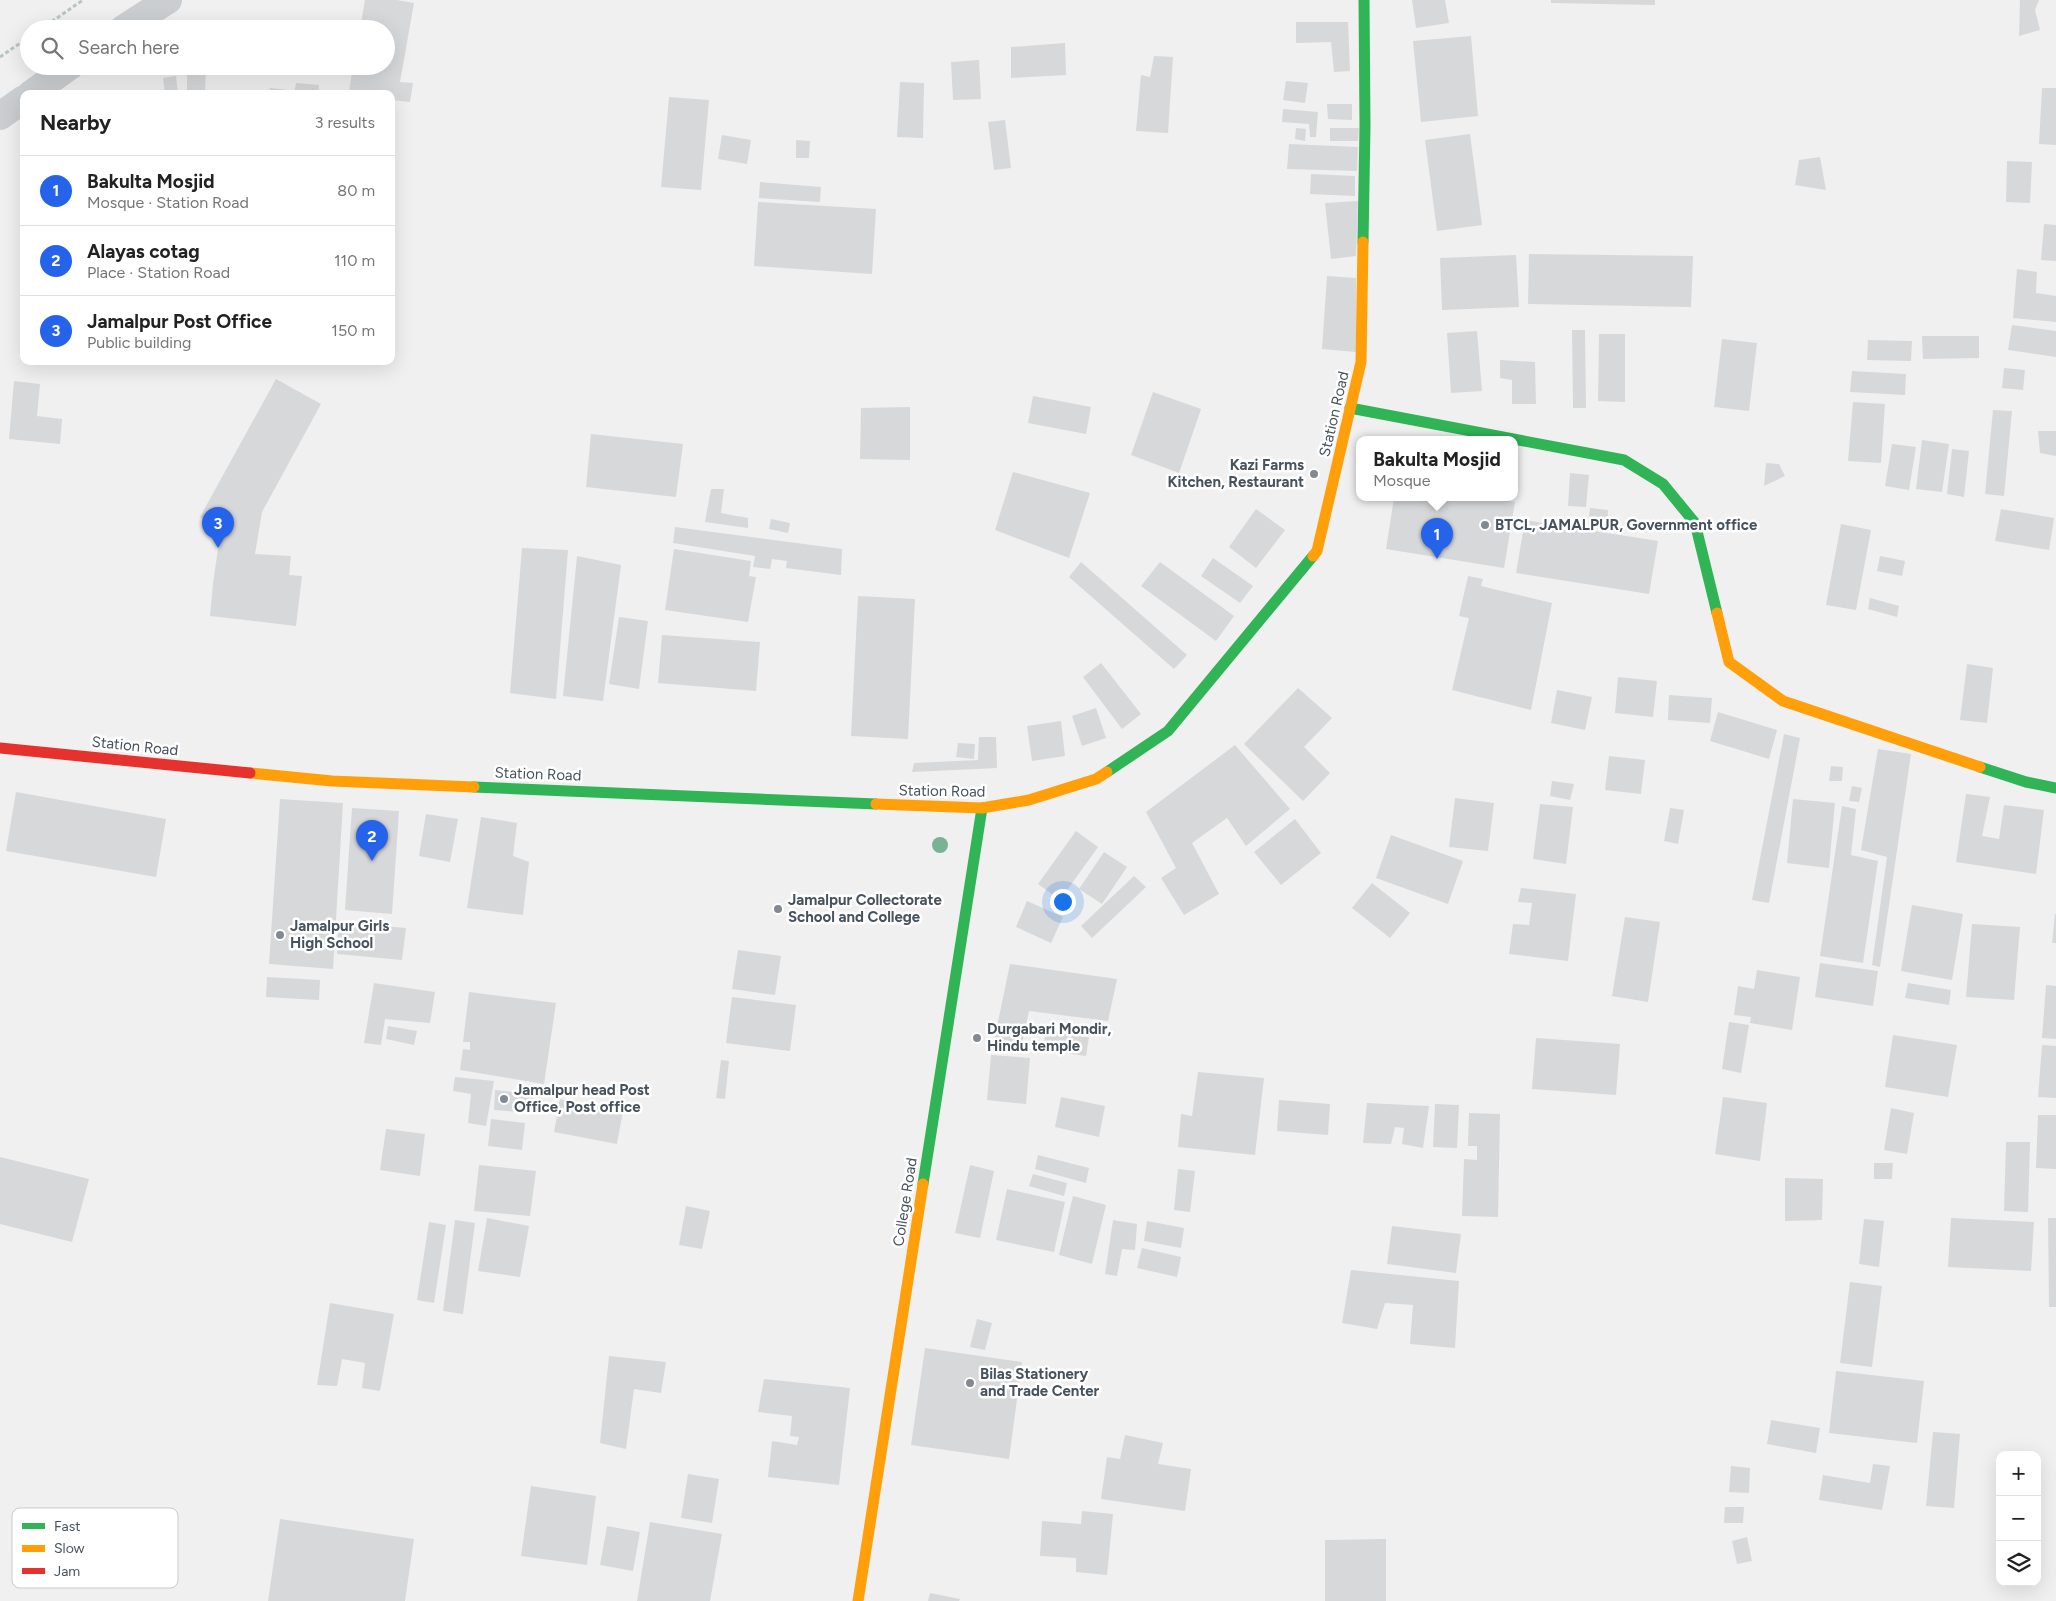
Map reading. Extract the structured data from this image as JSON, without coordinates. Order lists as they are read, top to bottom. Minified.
{"streets":{"main road":["Station Road","College Road"]},"crossings":[["Station Road","College Road"]],"places":["Kazi Farms Kitchen, Restaurant","BTCL, JAMALPUR, Government office","Jamalpur Collectorate School and College","Jamalpur Girls High School","Durgabari Mondir, Hindu temple","Jamalpur head Post Office, Post office","Bilas Stationery and Trade Center"],"legend":["Fast","Slow","Jam"],"page":{"search":"Search here","heading":["Nearby","3 results"],"list":[{"mark":"1","name":"Bakulta Mosjid","note":"Mosque · Station Road","value":"80 m"},{"mark":"2","name":"Alayas cotag","note":"Place · Station Road","value":"110 m"},{"mark":"3","name":"Jamalpur Post Office","note":"Public building","value":"150 m"}],"popup":["Bakulta Mosjid","Mosque"],"pins":["3","1","2"],"map_buttons":["+","−"]}}
